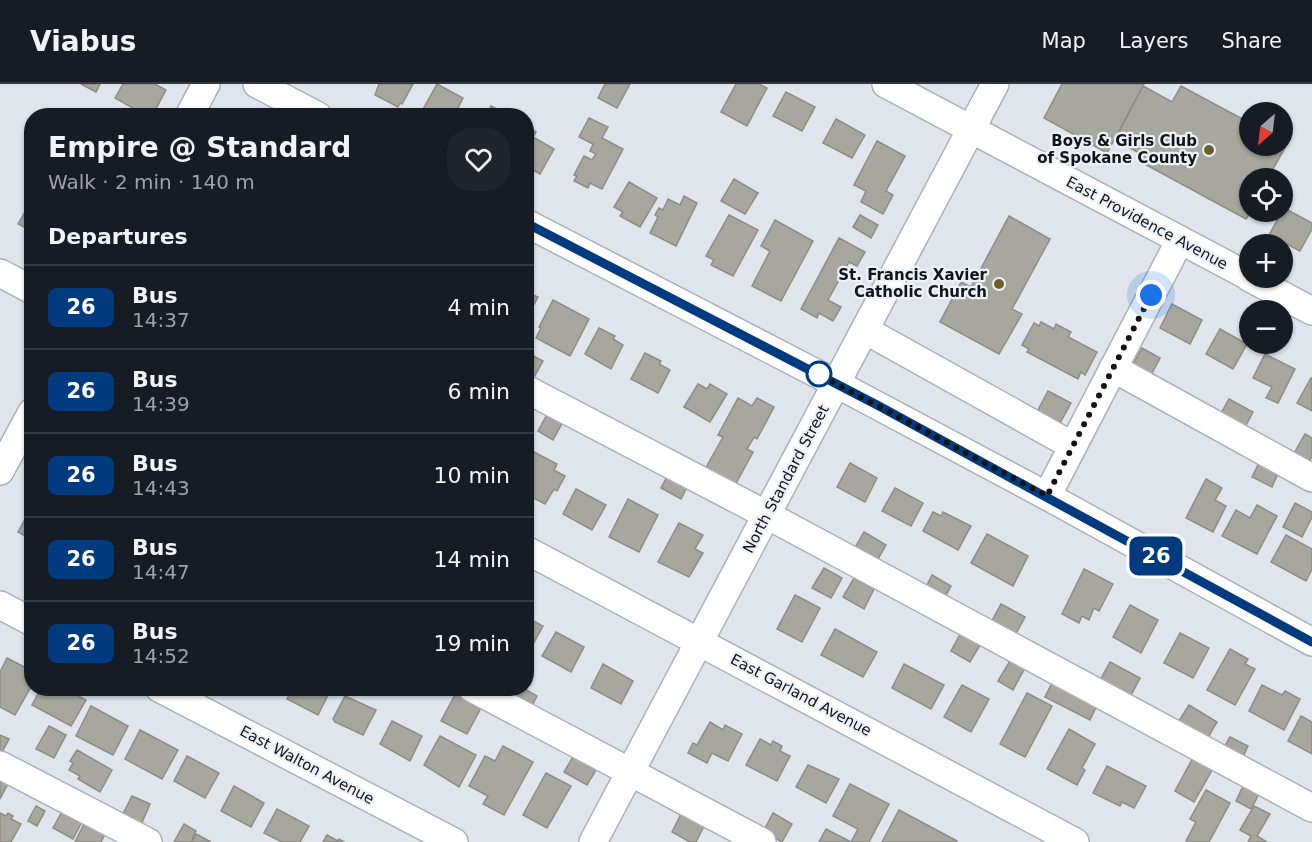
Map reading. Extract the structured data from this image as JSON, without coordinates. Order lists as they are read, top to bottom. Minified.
{"streets":{"street":["East Providence Avenue","North Standard Street","East Garland Avenue","East Walton Avenue"]},"crossings":[["East Providence Avenue","North Standard Street"],["North Standard Street","East Garland Avenue"]],"places":["Boys & Girls Club of Spokane County","St. Francis Xavier Catholic Church"],"lines":["bus line 26"],"north":"bottom left","page":{"header":"Viabus","nav":["Map","Layers","Share"],"on_map":"26","map_buttons":["+","−"],"heading":[["Empire @ Standard","Walk · 2 min · 140 m"],"Departures"],"list":[{"mark":"26","name":"Bus","note":"14:37","value":"4 min"},{"mark":"26","name":"Bus","note":"14:39","value":"6 min"},{"mark":"26","name":"Bus","note":"14:43","value":"10 min"},{"mark":"26","name":"Bus","note":"14:47","value":"14 min"},{"mark":"26","name":"Bus","note":"14:52","value":"19 min"}]}}
